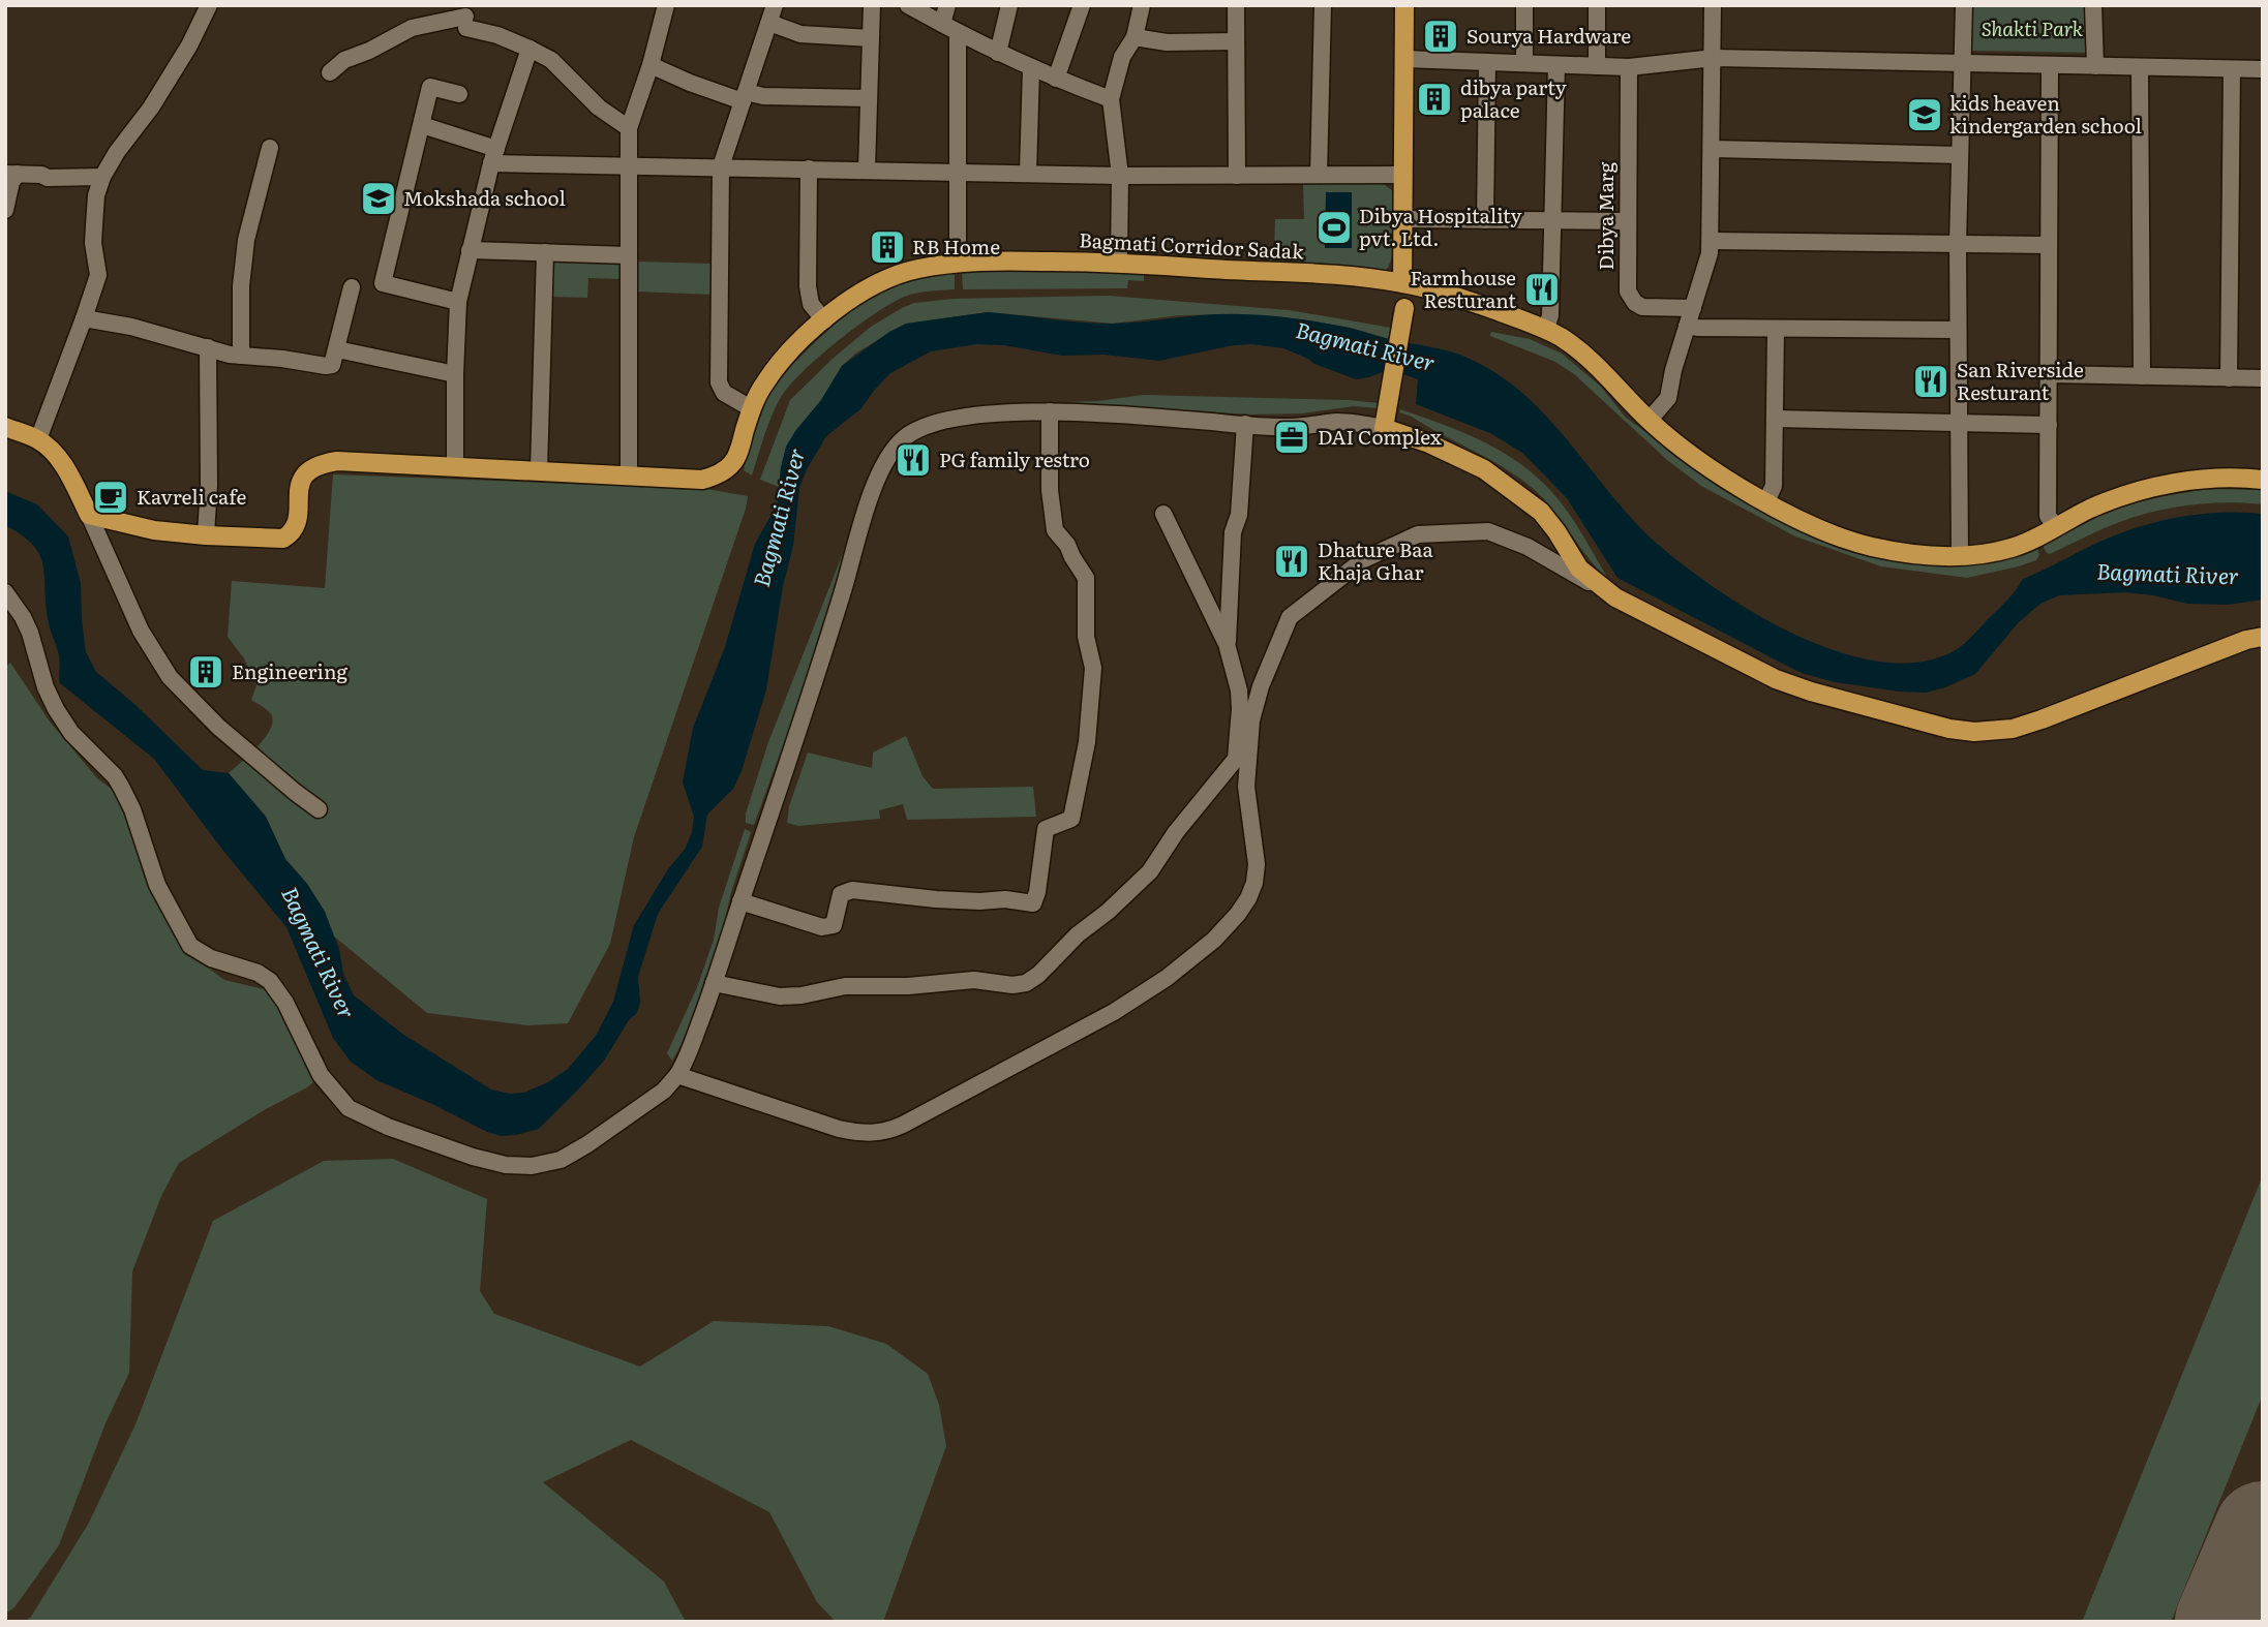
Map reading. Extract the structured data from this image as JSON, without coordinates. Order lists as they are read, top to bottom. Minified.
{"streets":{"main road":["Bagmati Corridor Sadak"],"street":["Dibya Marg"]},"water":["Bagmati River"],"parks":["Shakti Park"],"places":{"building":["Sourya Hardware","dibya party palace","RB Home","Engineering"],"school or university":["kids heaven kindergarden school","Mokshada school"],"sports":["Dibya Hospitality pvt. Ltd."],"restaurant":["Farmhouse Resturant","San Riverside Resturant","PG family restro","Dhature Baa Khaja Ghar"],"office":["DAI Complex"],"cafe":["Kavreli cafe"]}}
